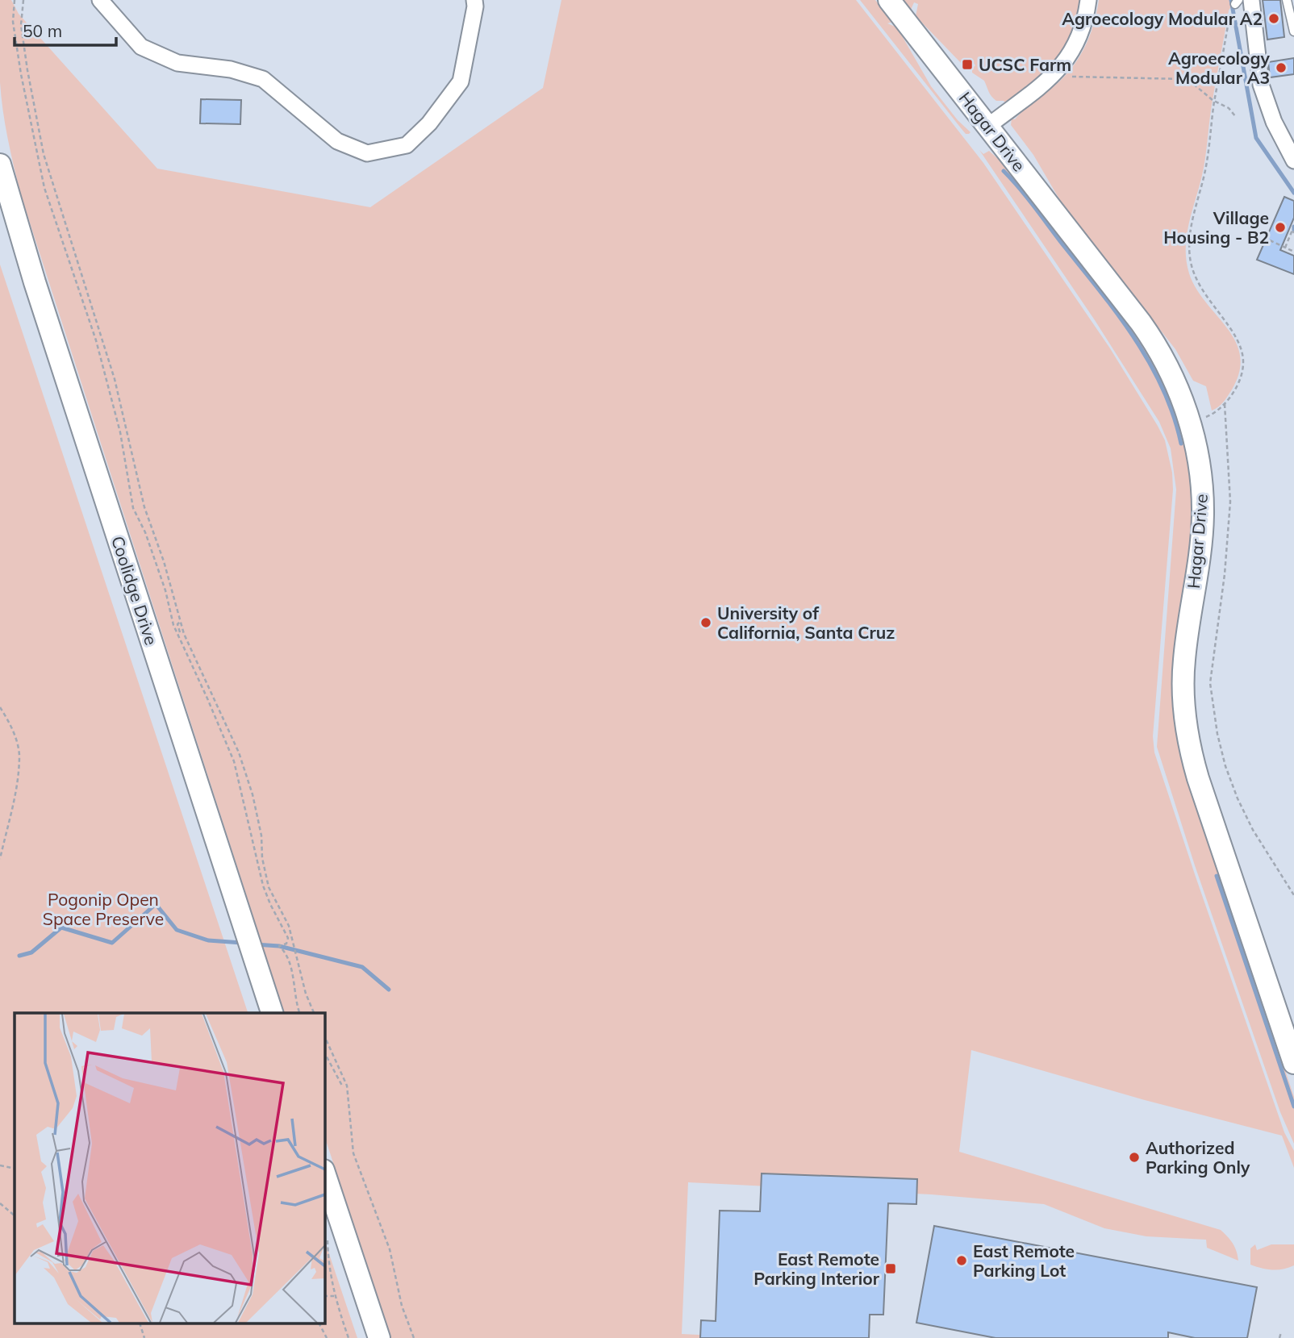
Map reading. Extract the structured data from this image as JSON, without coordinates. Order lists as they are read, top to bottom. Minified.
{"streets":{"main road":["Hagar Drive","Coolidge Drive"]},"parks":["Pogonip Open Space Preserve"],"places":{"other":["Agroecology Modular A2","Agroecology Modular A3","Village Housing - B2","University of California, Santa Cruz","Authorized Parking Only","East Remote Parking Lot"],"transit":["UCSC Farm","East Remote Parking Interior"]},"scale_bar":"50 m"}
